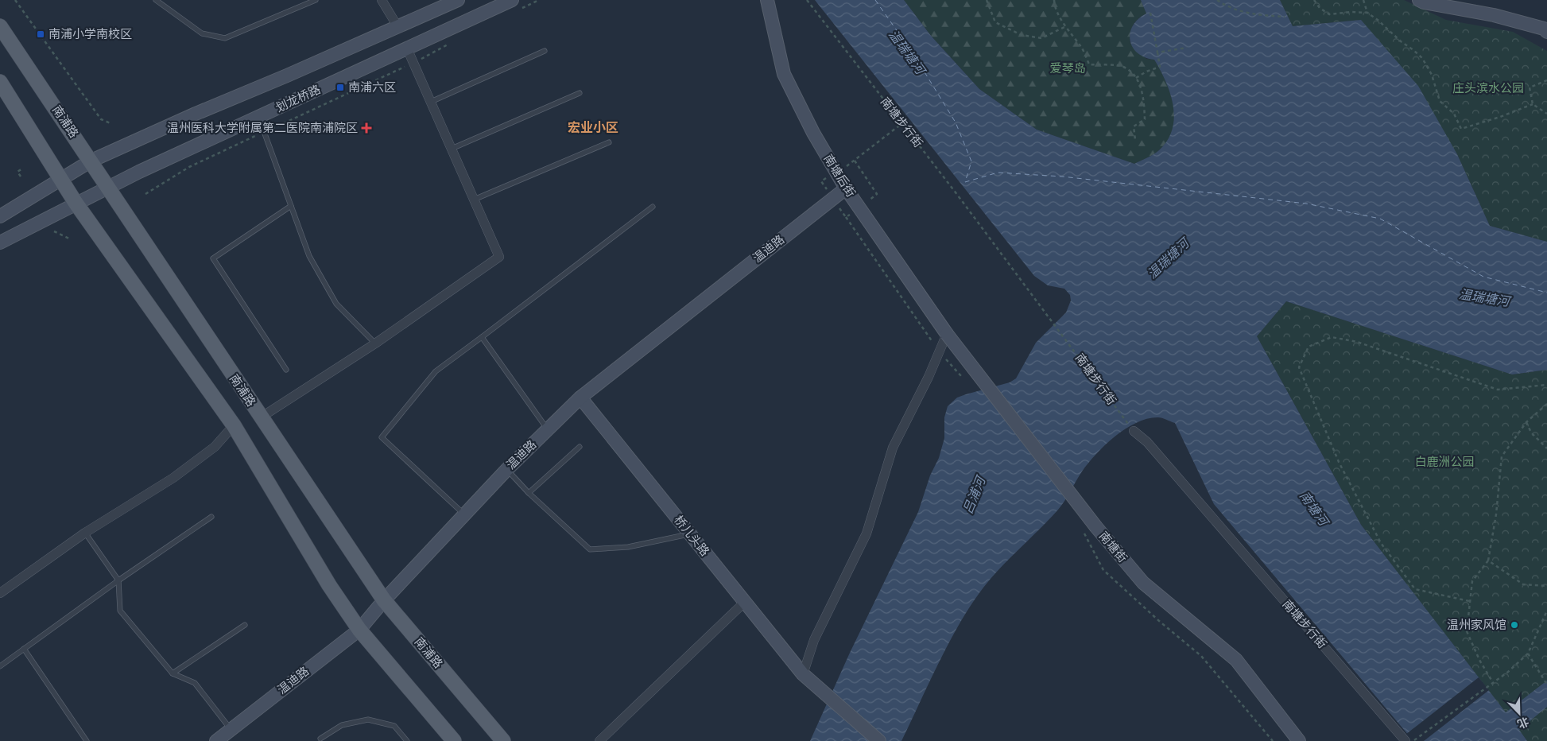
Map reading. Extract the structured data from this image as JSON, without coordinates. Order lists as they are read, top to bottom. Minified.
{"streets":{"main road":["南浦路"],"street":["划龙桥路","南塘步行街","南塘后街","温迪路","桥儿头路","南塘街"]},"crossings":[["划龙桥路","南浦路"],["南浦路","温迪路"],["南塘后街","温迪路"],["南塘后街","南塘街"],["温迪路","桥儿头路"]],"districts":["宏业小区"],"water":["温瑞塘河","吕浦河","南塘河"],"parks":["爱琴岛","庄头滨水公园","白鹿洲公园"],"places":{"transit":["南浦小学南校区","南浦六区"],"health":["温州医科大学附属第二医院南浦院区"],"other":["温州家风馆"]},"north":"bottom right"}
